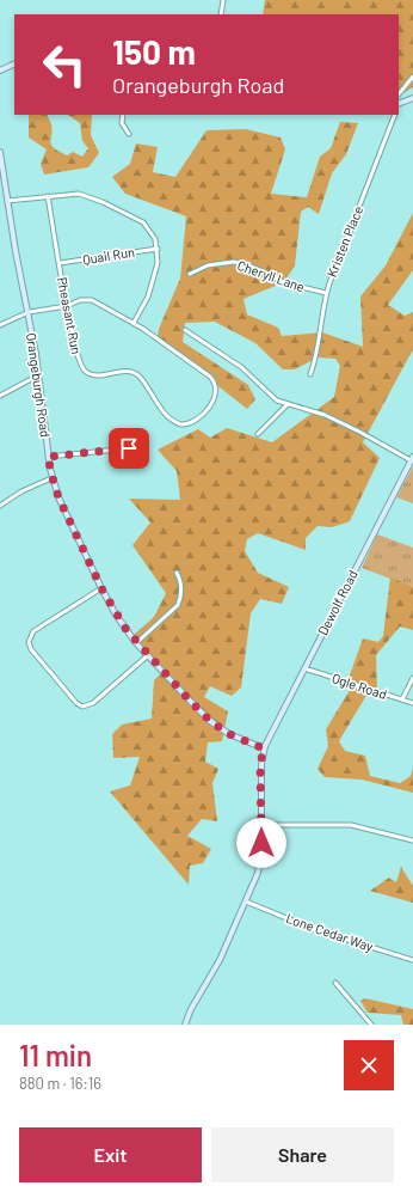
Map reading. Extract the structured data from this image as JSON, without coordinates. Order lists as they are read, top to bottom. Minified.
{"streets":{"street":["Kristen Place","Quail Run","Cheryll Lane","Pheasant Run","Orangeburgh Road","Dewolf Road","Ogle Road","Lone Cedar Way"]},"crossings":[["Kristen Place","Cheryll Lane"],["Quail Run","Pheasant Run"],["Orangeburgh Road","Dewolf Road"],["Dewolf Road","Ogle Road"]],"page":{"turn":["150 m","Orangeburgh Road"],"heading":["11 min","880 m · 16:16"],"buttons":["Exit","Share"]}}
